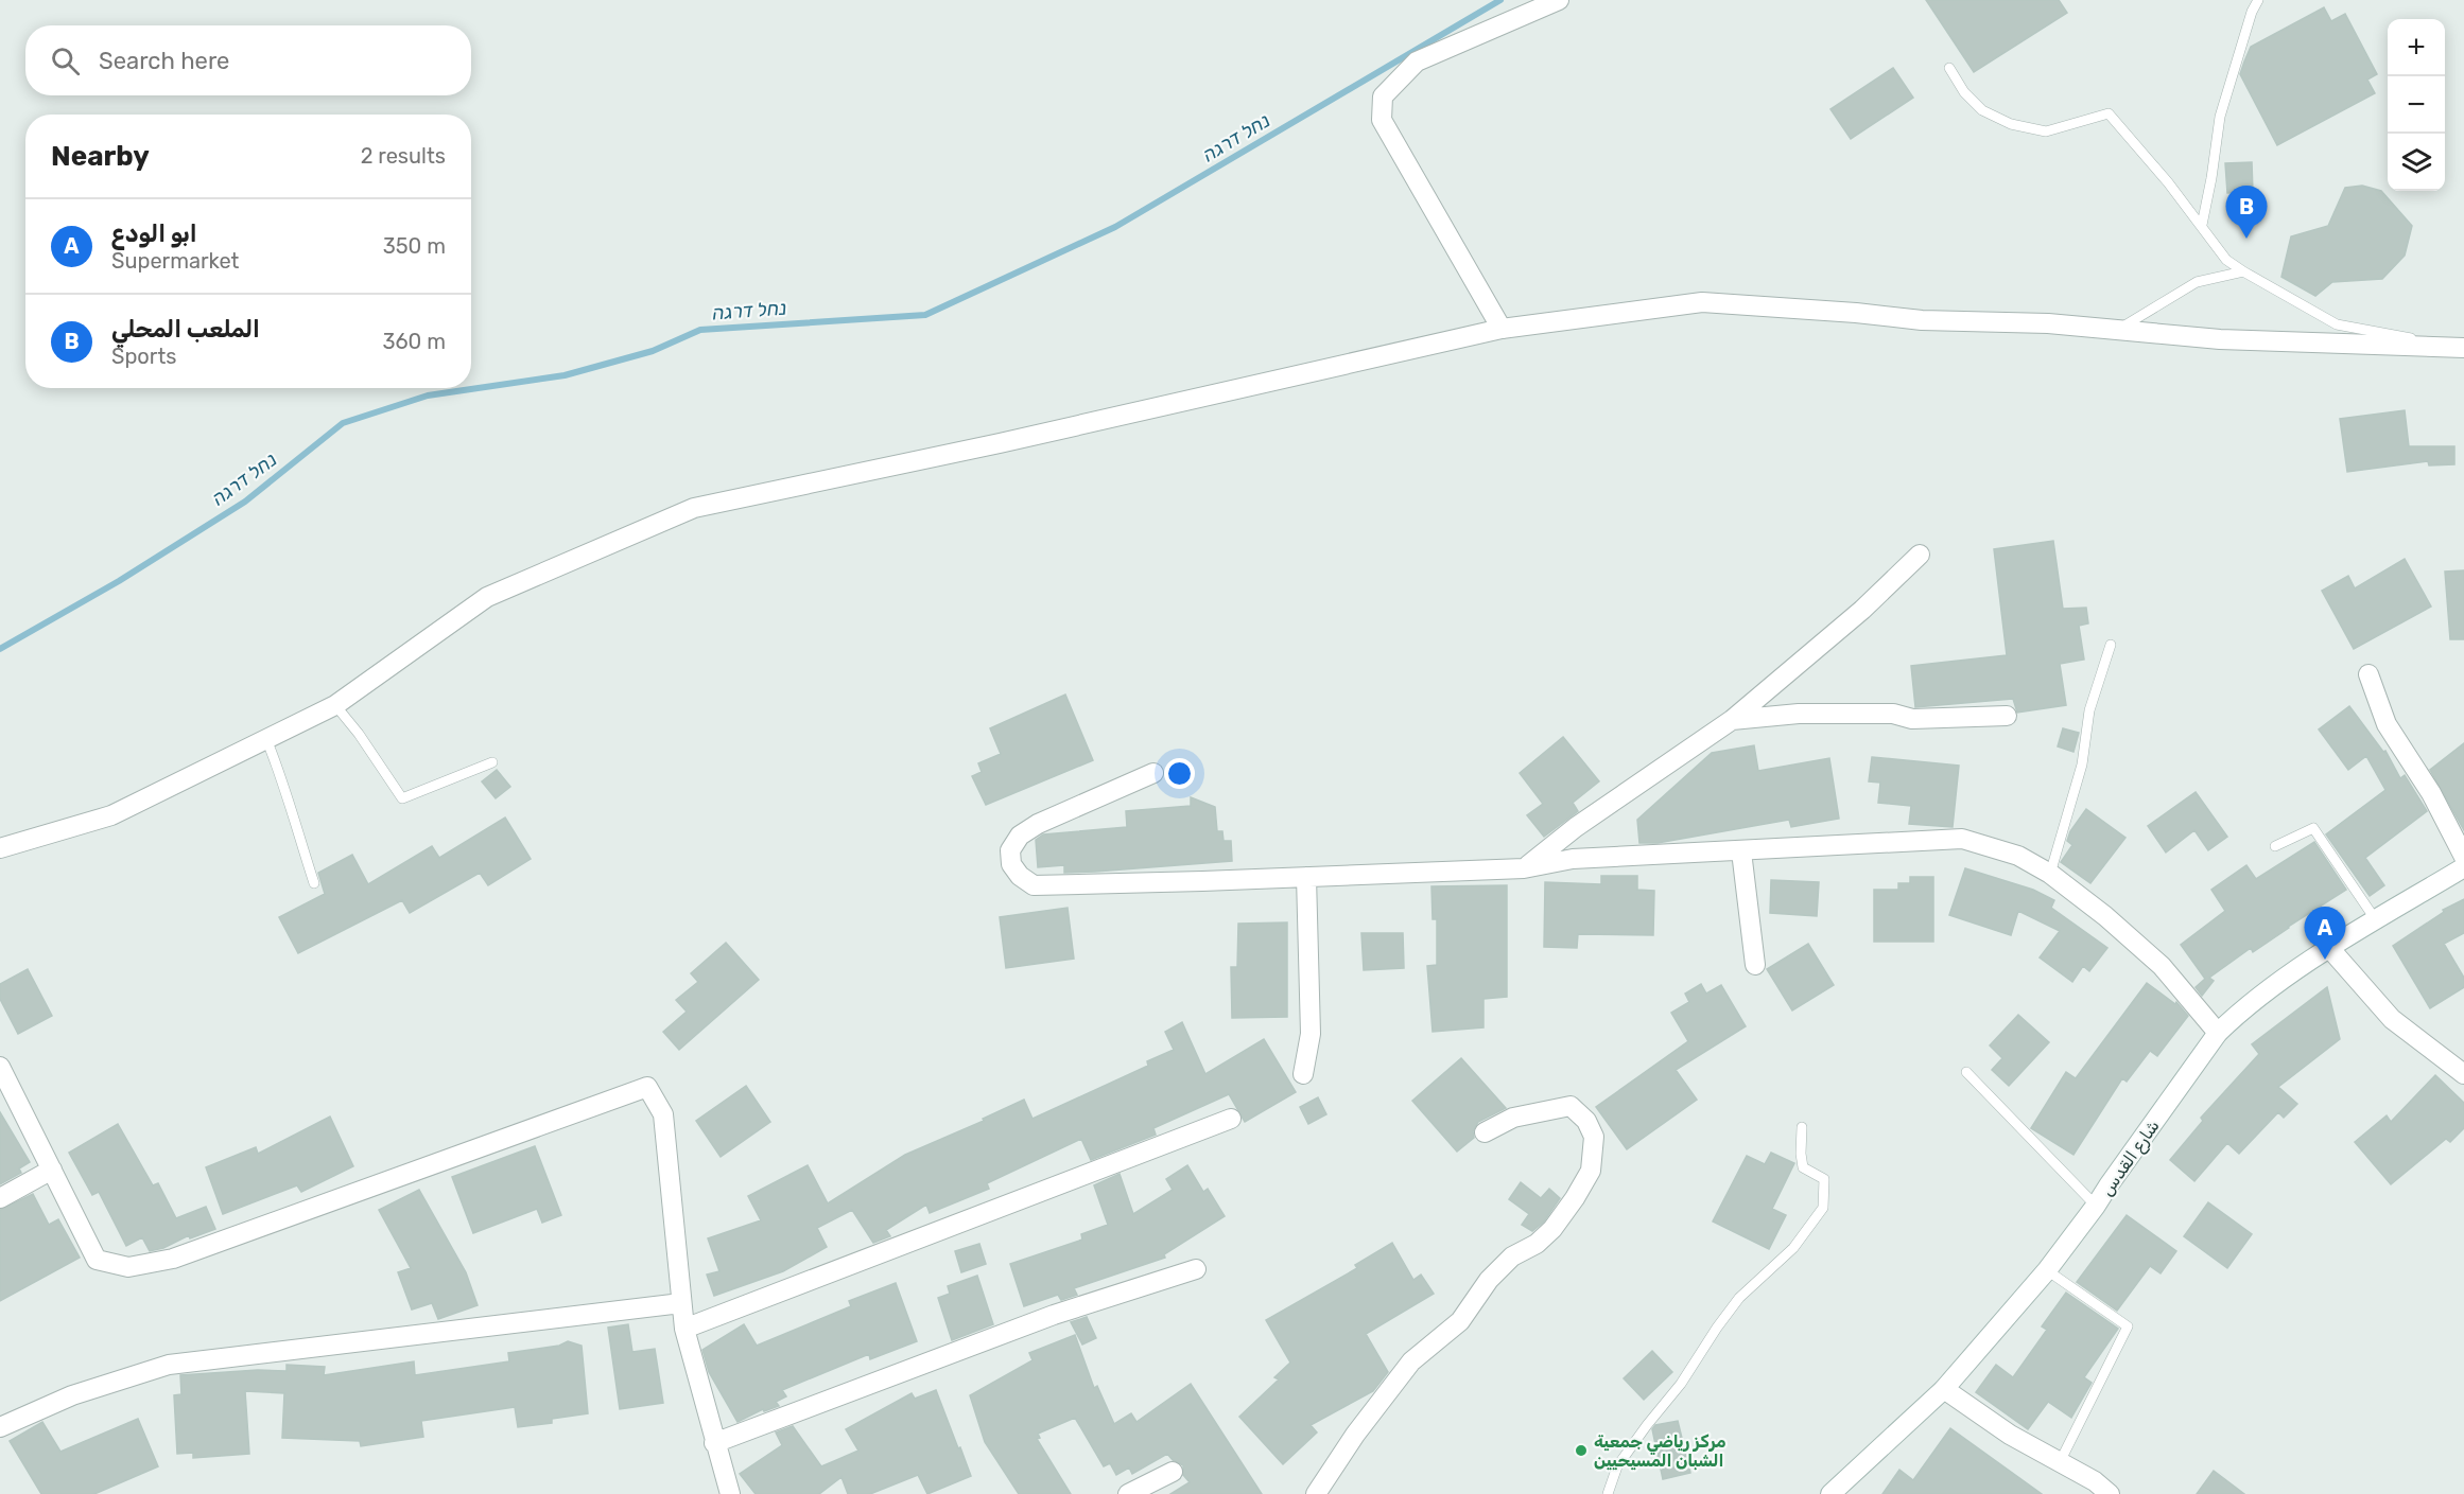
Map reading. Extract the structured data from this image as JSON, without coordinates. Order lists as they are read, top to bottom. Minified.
{"streets":{"street":["شارع القدس"]},"water":["נחל דרגה"],"places":["مركز رياضي جمعية الشبان المسيحيين"],"page":{"map_buttons":["+","−"],"search":"Search here","heading":["Nearby","2 results"],"pins":["B","A"],"list":[{"mark":"A","name":"ابو الودع","note":"Supermarket","value":"350 m"},{"mark":"B","name":"الملعب المحلي","note":"Sports","value":"360 m"}]}}
